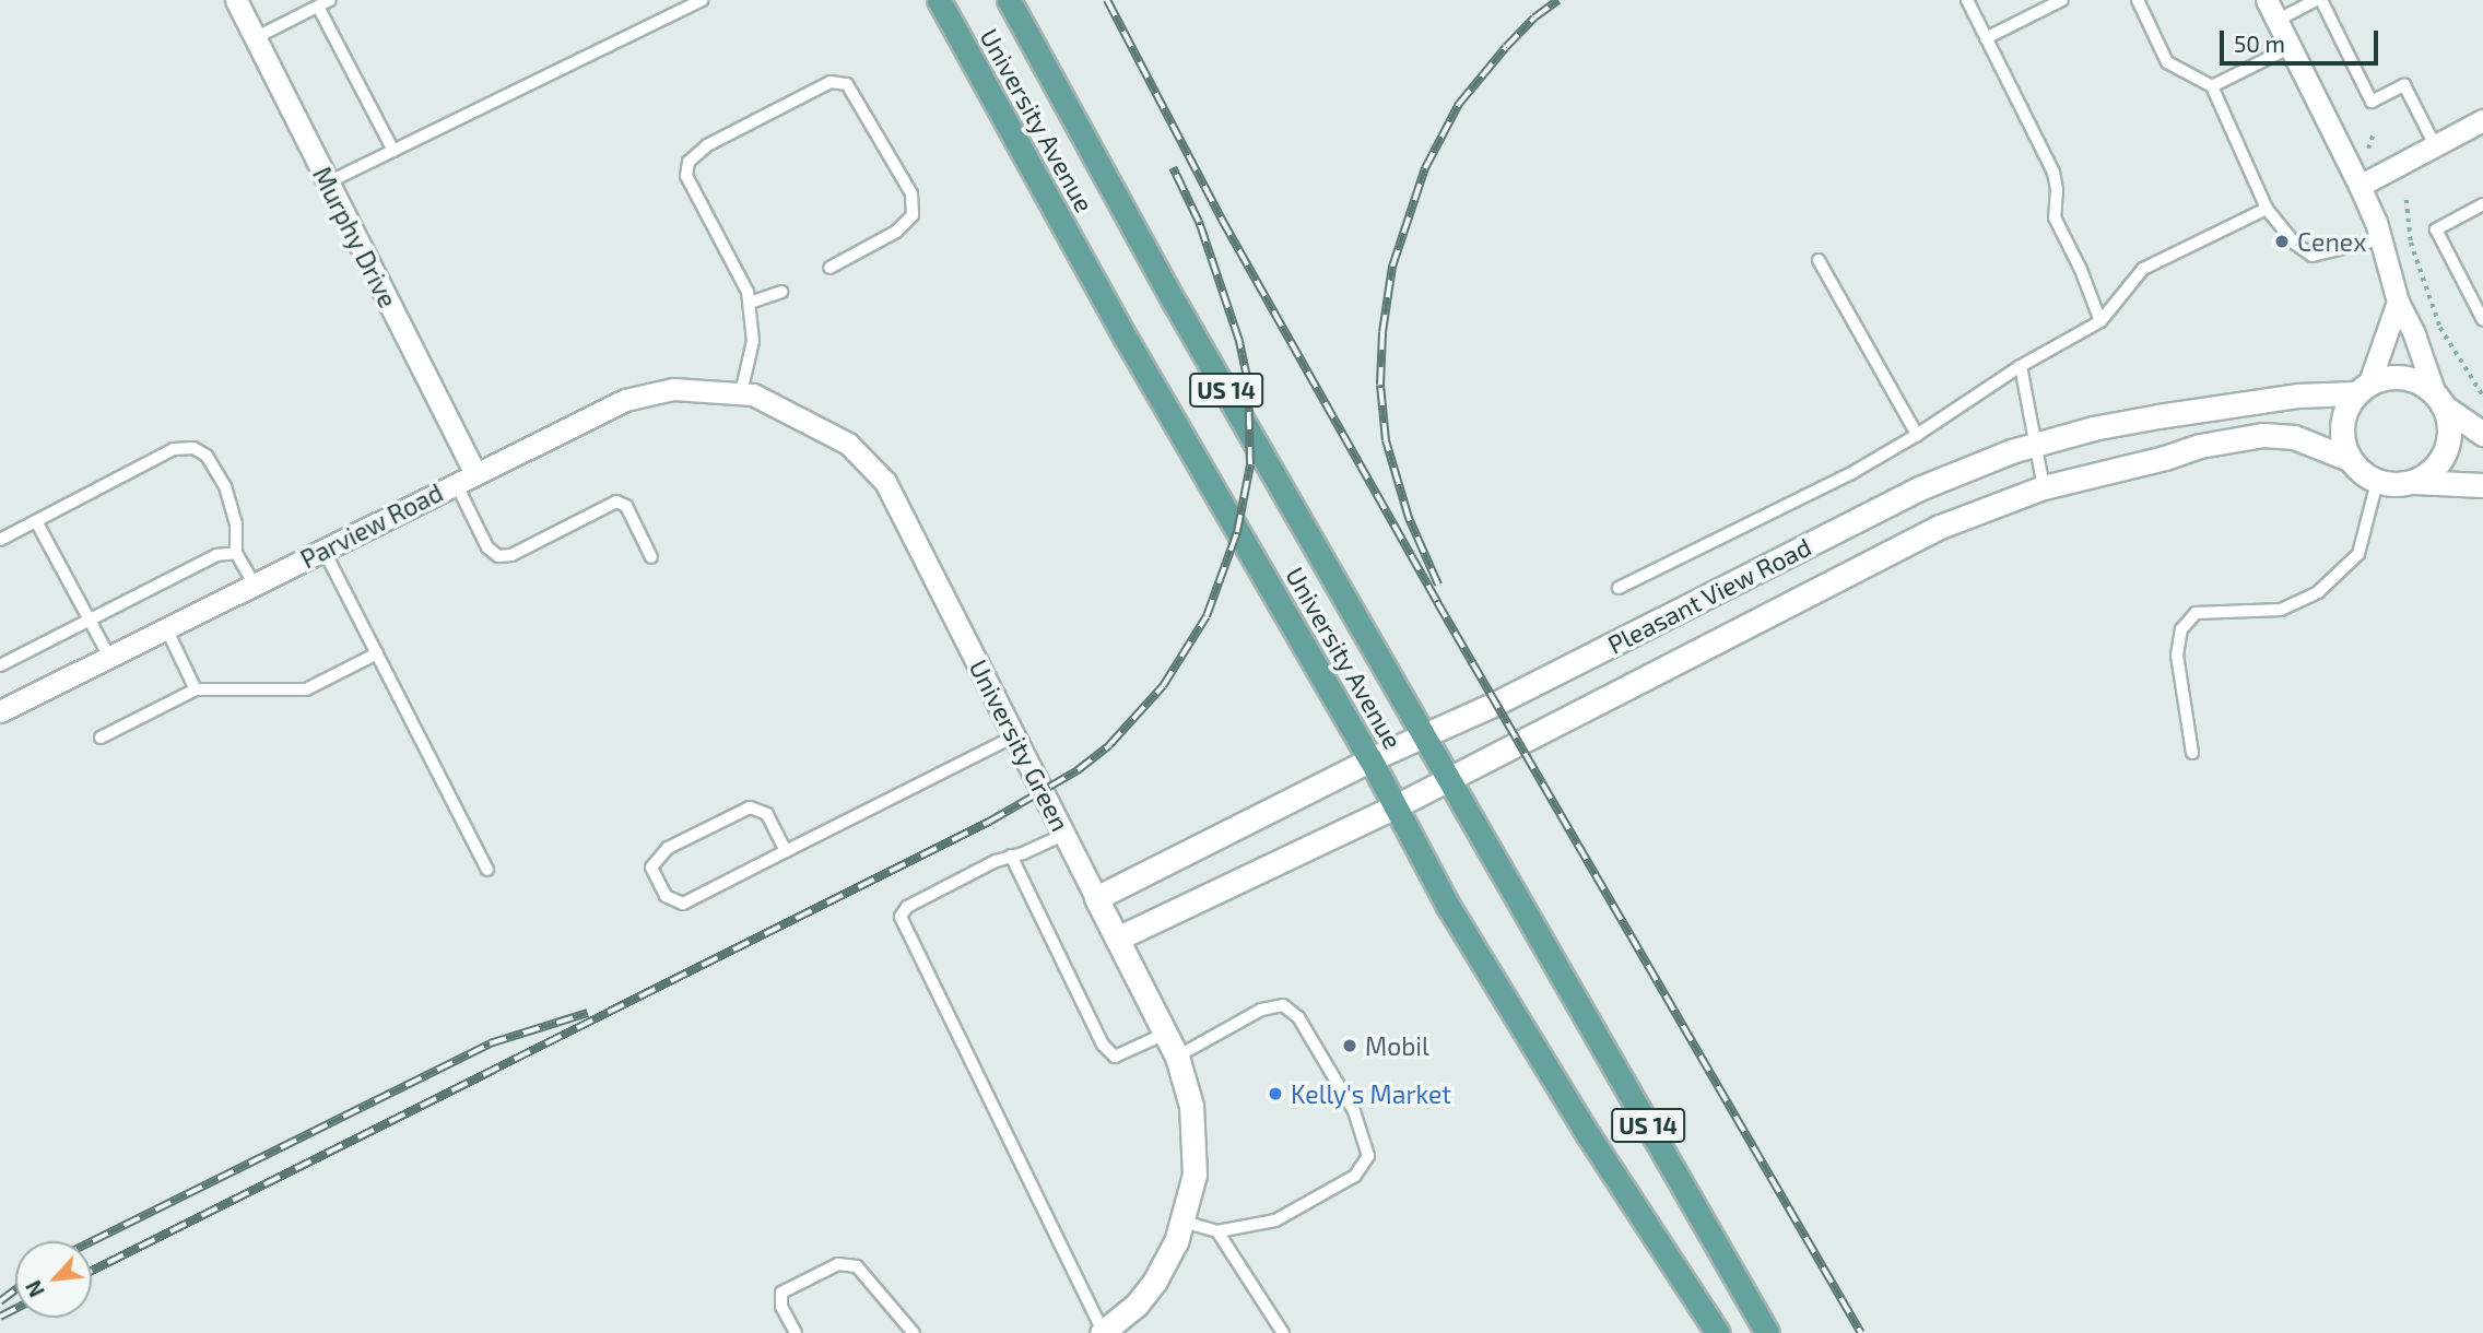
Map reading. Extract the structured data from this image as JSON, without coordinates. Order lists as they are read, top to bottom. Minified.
{"streets":{"main road":["University Avenue","US 14","Pleasant View Road","University Green"],"street":["Murphy Drive","Parview Road"]},"crossings":[["University Avenue","Pleasant View Road"],["Murphy Drive","Parview Road"],["Parview Road","University Green"],["Pleasant View Road","University Green"]],"places":["Cenex","Mobil","Kelly's Market"],"scale_bar":"50 m","north":"bottom left"}
